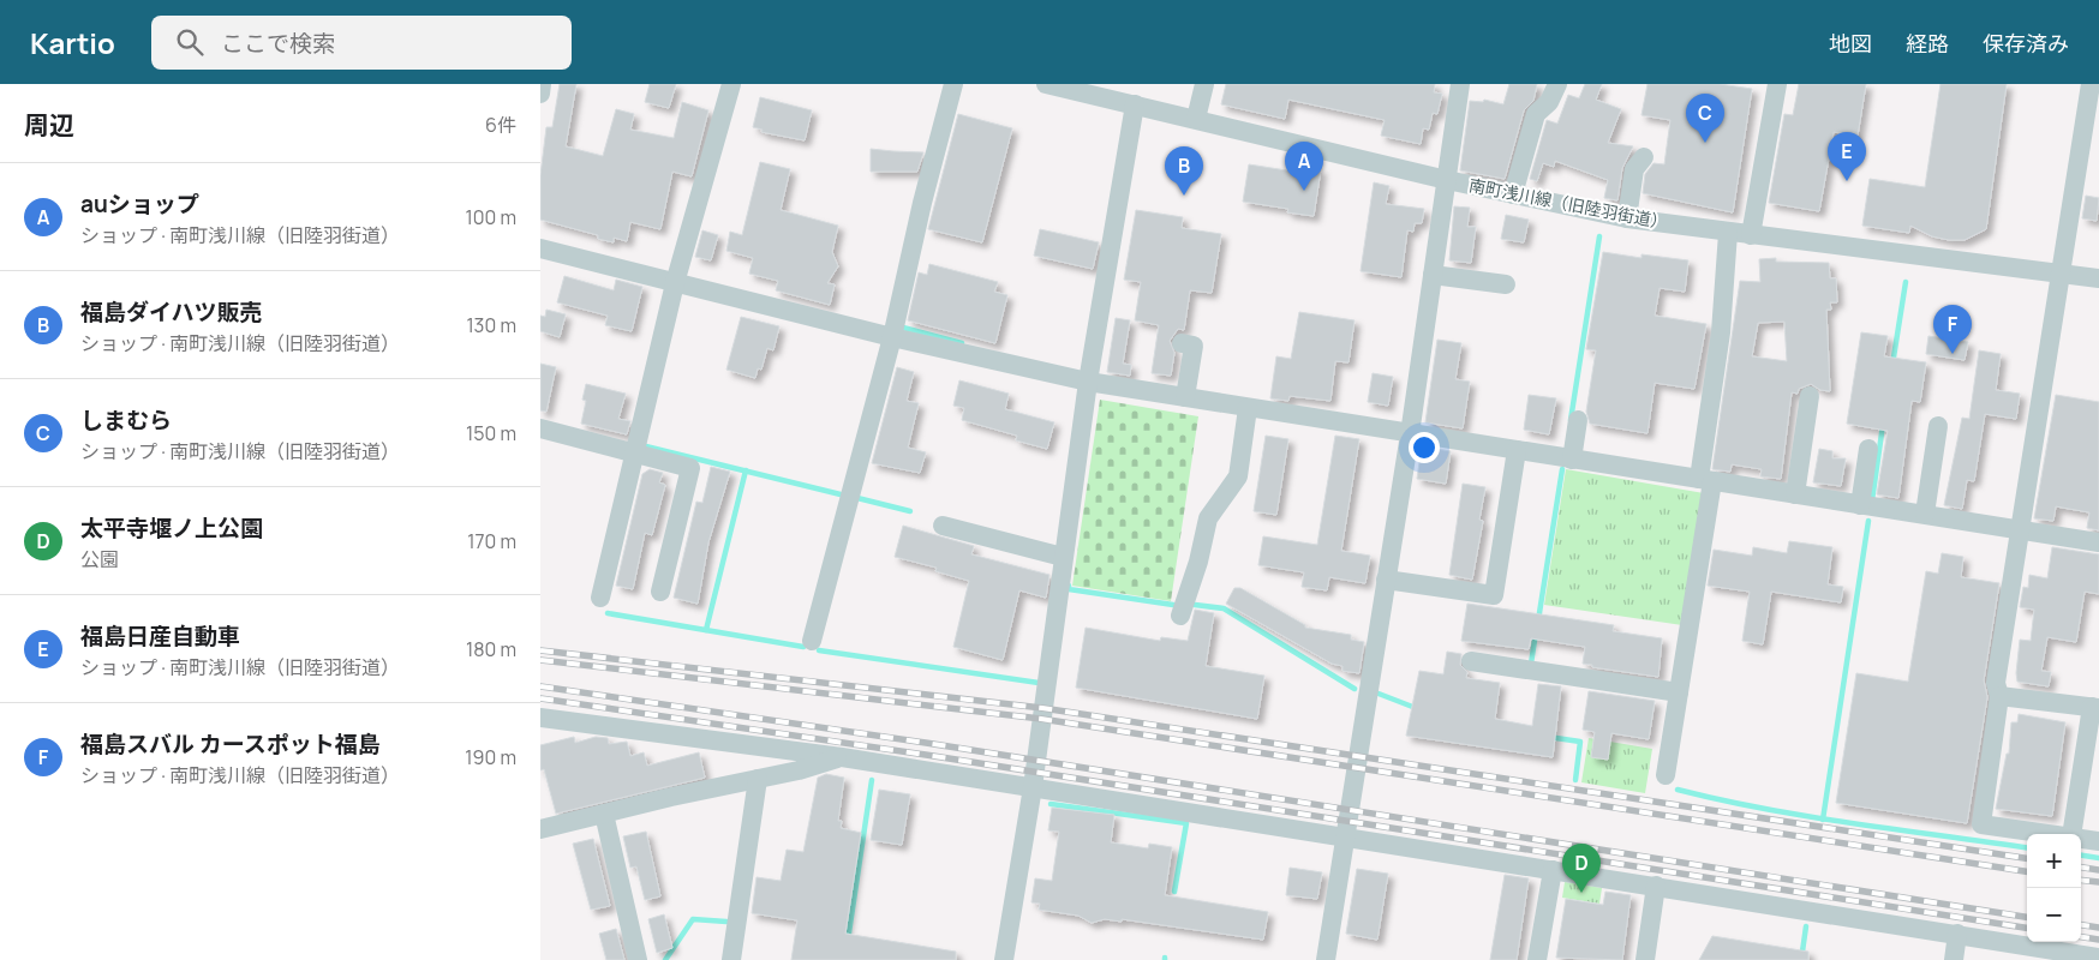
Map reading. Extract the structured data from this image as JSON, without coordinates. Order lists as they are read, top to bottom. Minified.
{"streets":{"street":["南町浅川線（旧陸羽街道）"]},"page":{"header":"Kartio","search":"ここで検索","nav":["地図","経路","保存済み"],"heading":["周辺","6件"],"pins":["C","E","A","B","F","D"],"list":[{"mark":"A","name":"auショップ","note":"ショップ · 南町浅川線（旧陸羽街道）","value":"100 m"},{"mark":"B","name":"福島ダイハツ販売","note":"ショップ · 南町浅川線（旧陸羽街道）","value":"130 m"},{"mark":"C","name":"しまむら","note":"ショップ · 南町浅川線（旧陸羽街道）","value":"150 m"},{"mark":"D","name":"太平寺堰ノ上公園","note":"公園","value":"170 m"},{"mark":"E","name":"福島日産自動車","note":"ショップ · 南町浅川線（旧陸羽街道）","value":"180 m"},{"mark":"F","name":"福島スバル カースポット福島","note":"ショップ · 南町浅川線（旧陸羽街道）","value":"190 m"}],"map_buttons":["+","−"]}}
